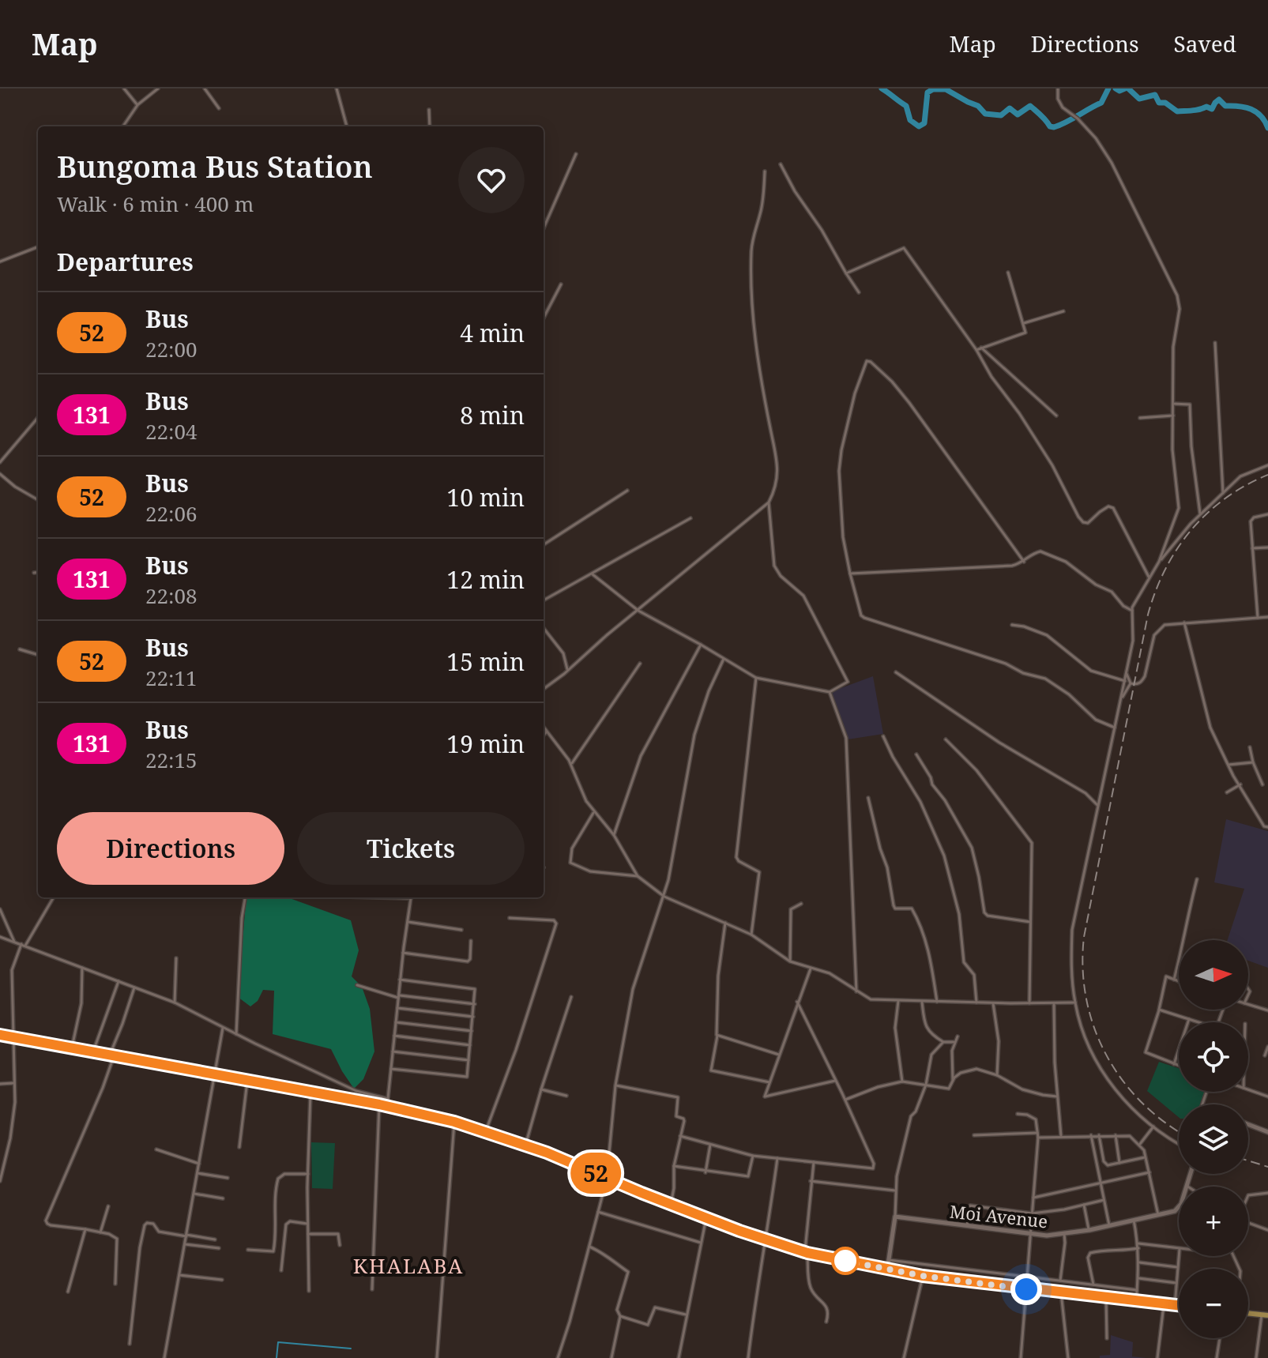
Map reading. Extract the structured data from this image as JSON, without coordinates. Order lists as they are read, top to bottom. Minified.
{"streets":{"street":["Moi Avenue"]},"districts":["KHALABA"],"lines":["bus line 52"],"north":"right","page":{"header":"Map","nav":["Map","Directions","Saved"],"on_map":"52","heading":[["Bungoma Bus Station","Walk · 6 min · 400 m"],"Departures"],"list":[{"mark":"52","name":"Bus","note":"22:00","value":"4 min"},{"mark":"131","name":"Bus","note":"22:04","value":"8 min"},{"mark":"52","name":"Bus","note":"22:06","value":"10 min"},{"mark":"131","name":"Bus","note":"22:08","value":"12 min"},{"mark":"52","name":"Bus","note":"22:11","value":"15 min"},{"mark":"131","name":"Bus","note":"22:15","value":"19 min"}],"buttons":["Directions","Tickets"],"map_buttons":["+","−"]}}
